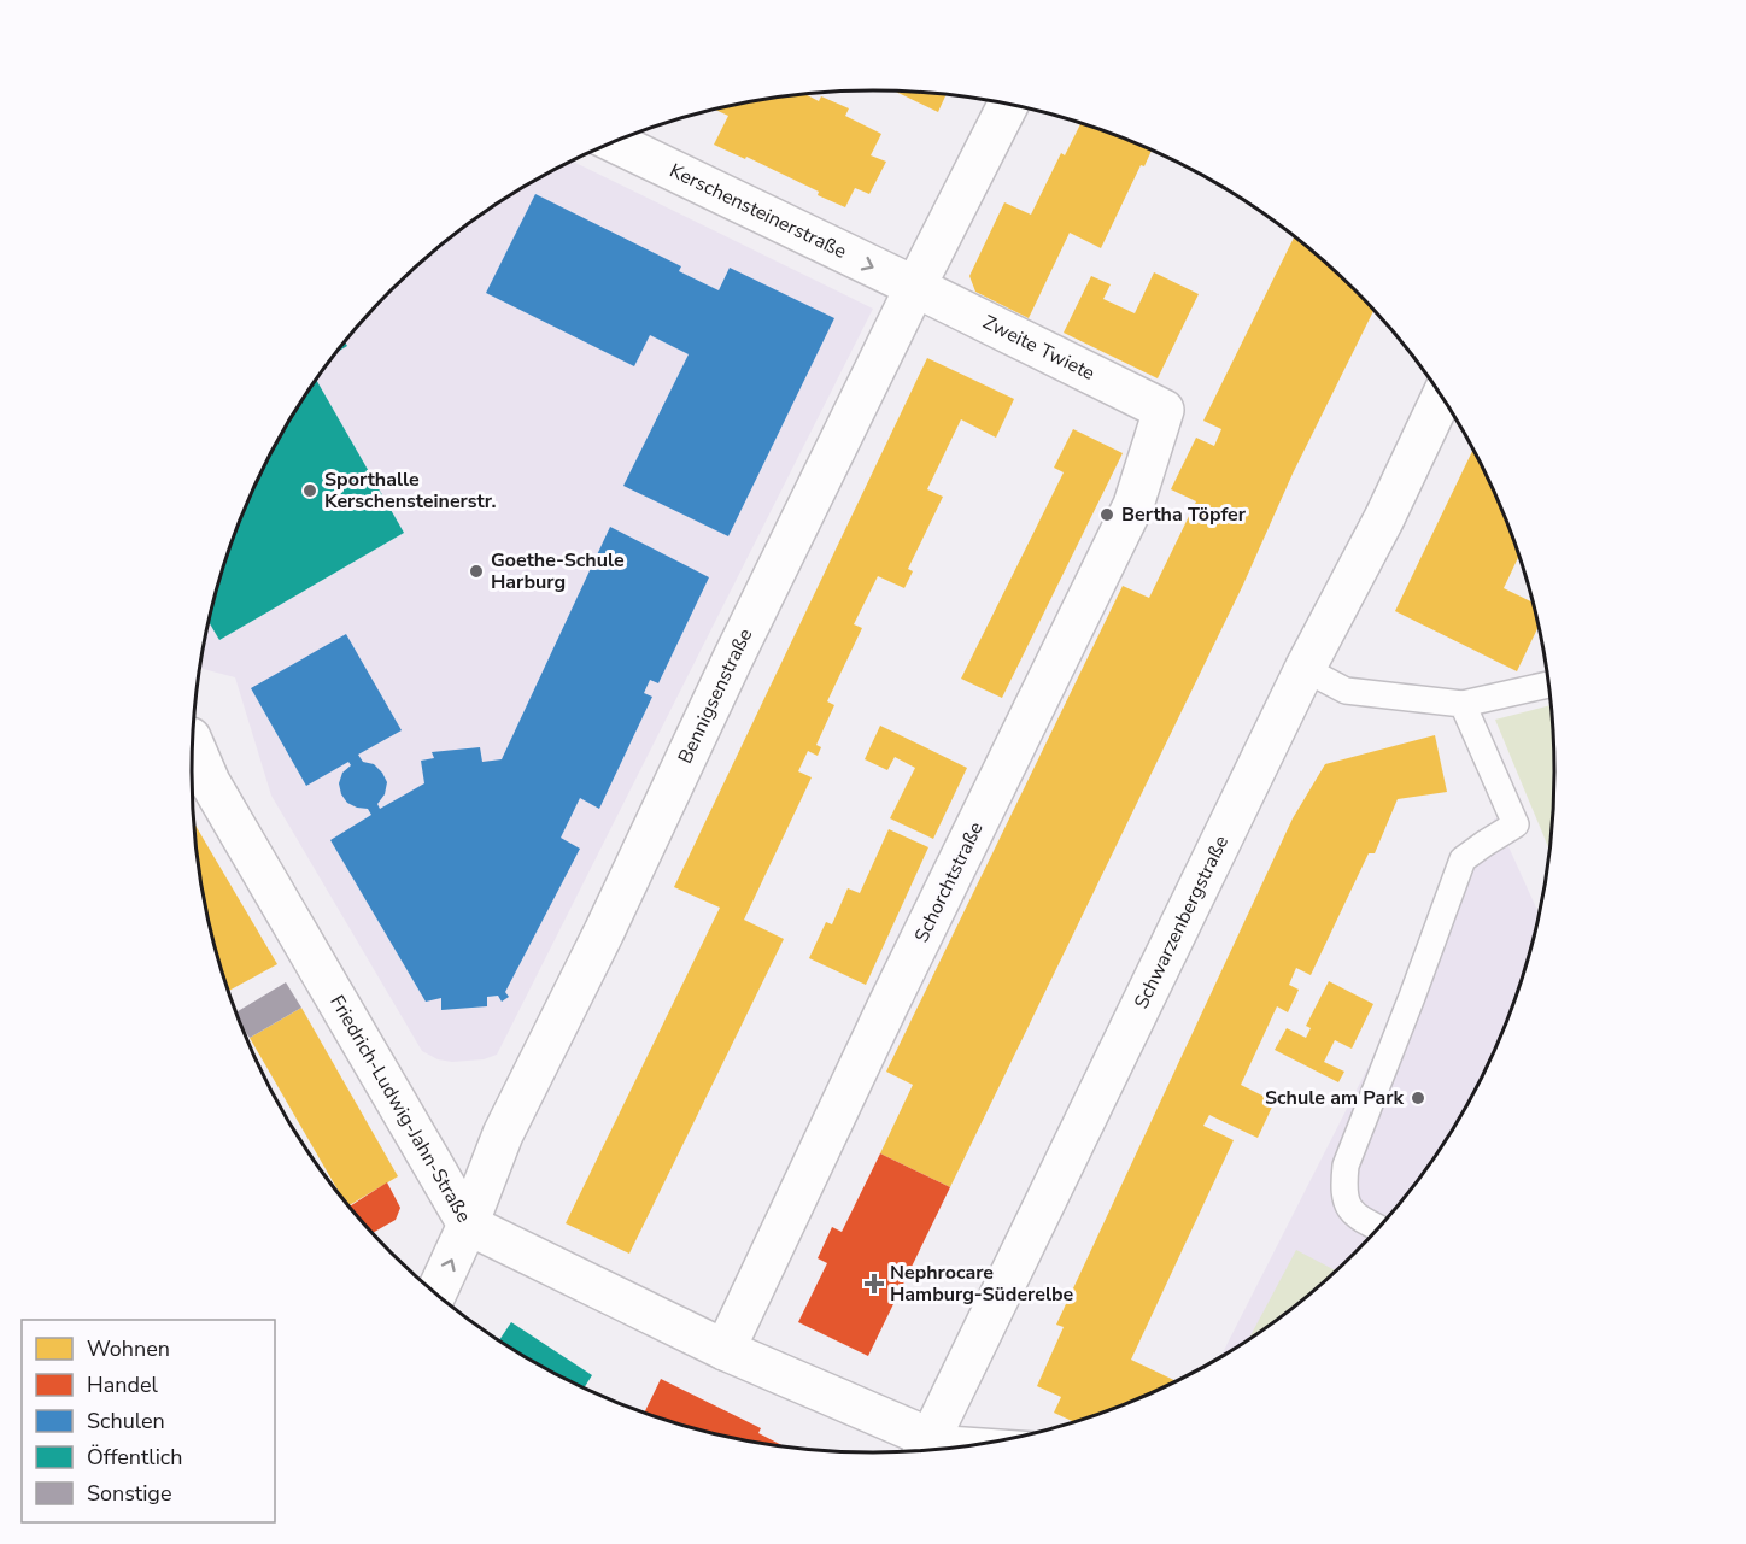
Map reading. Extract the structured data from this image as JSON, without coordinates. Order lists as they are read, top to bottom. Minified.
{"streets":{"street":["Kerschensteinerstraße","Zweite Twiete","Bennigsenstraße","Schorchtstraße","Schwarzenbergstraße","Friedrich-Ludwig-Jahn-Straße"]},"crossings":[["Kerschensteinerstraße","Zweite Twiete"],["Kerschensteinerstraße","Bennigsenstraße"],["Zweite Twiete","Bennigsenstraße"],["Zweite Twiete","Schorchtstraße"],["Bennigsenstraße","Friedrich-Ludwig-Jahn-Straße"],["Schorchtstraße","Friedrich-Ludwig-Jahn-Straße"],["Schwarzenbergstraße","Friedrich-Ludwig-Jahn-Straße"]],"one_way":["Kerschensteinerstraße"],"places":{"other":["Sporthalle Kerschensteinerstr.","Bertha Töpfer","Goethe-Schule Harburg","Schule am Park"],"health":["Nephrocare Hamburg-Süderelbe"]},"legend":["Wohnen","Handel","Schulen","Öffentlich","Sonstige"]}
